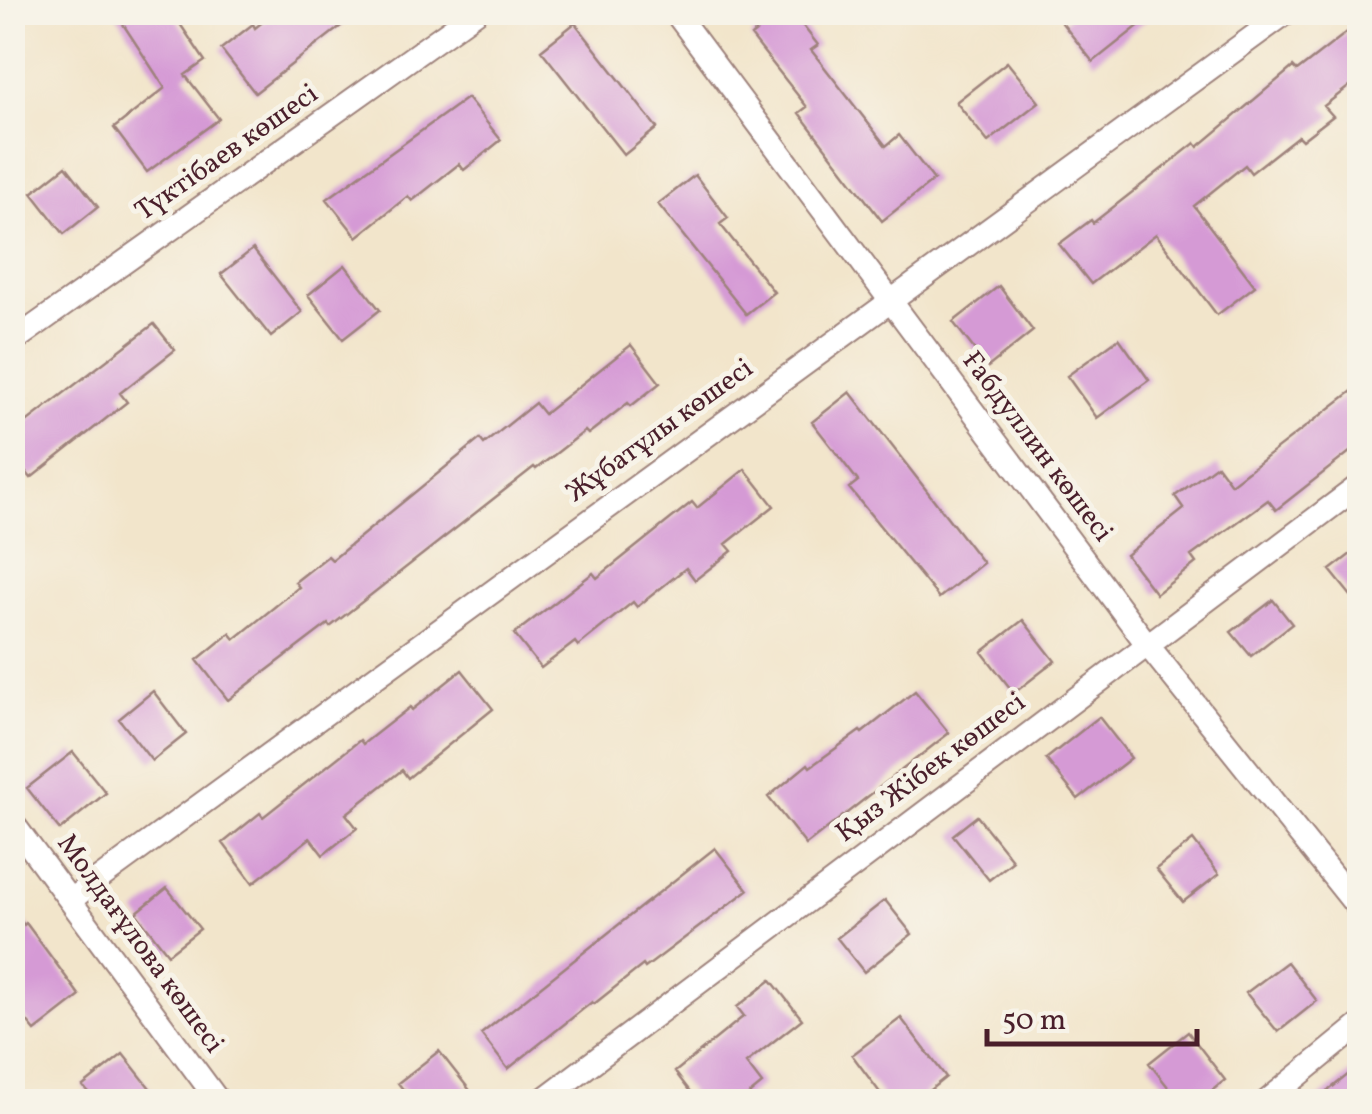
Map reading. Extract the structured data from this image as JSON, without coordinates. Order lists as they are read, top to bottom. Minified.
{"streets":{"street":["Түктібаев көшесі","Жұбатұлы көшесі","Ғабдуллин көшесі","Қыз Жібек көшесі","Молдағұлова көшесі"]},"crossings":[["Жұбатұлы көшесі","Ғабдуллин көшесі"],["Жұбатұлы көшесі","Молдағұлова көшесі"],["Ғабдуллин көшесі","Қыз Жібек көшесі"]],"scale_bar":"50 m"}
